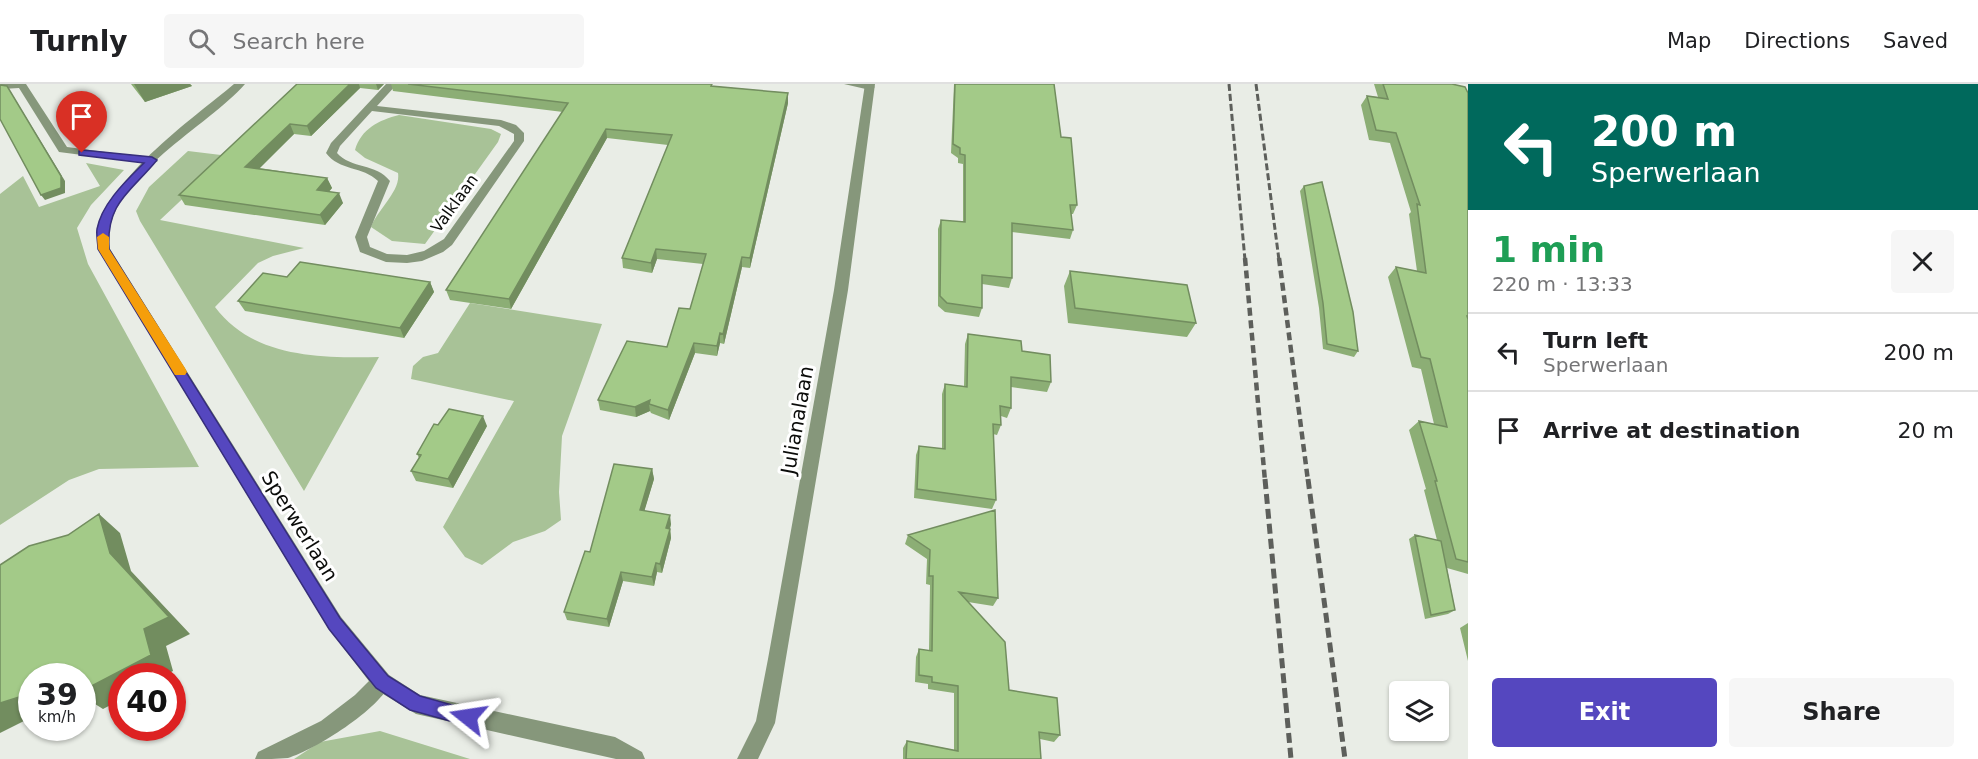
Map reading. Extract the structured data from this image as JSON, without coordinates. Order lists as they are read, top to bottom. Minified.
{"streets":{"street":["Valklaan","Julianalaan","Sperwerlaan"]},"page":{"header":"Turnly","search":"Search here","nav":["Map","Directions","Saved"],"turn":["200 m","Sperwerlaan"],"heading":["1 min","220 m · 13:33"],"list":[{"name":"Turn left","note":"Sperwerlaan","value":"200 m"},{"name":"Arrive at destination","value":"20 m"}],"speed":"39 km/h","limit":"40","buttons":["Exit","Share"]}}
